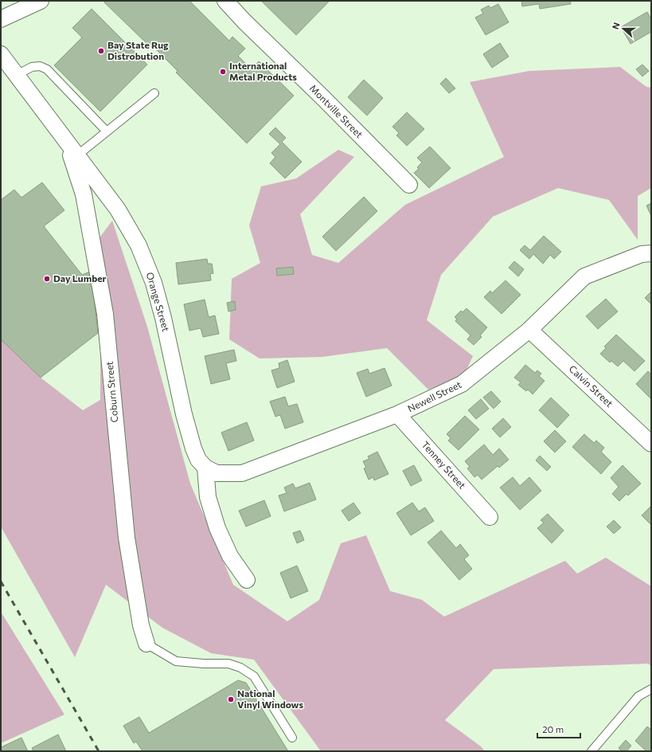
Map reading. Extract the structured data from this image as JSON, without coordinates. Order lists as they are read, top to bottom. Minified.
{"streets":{"street":["Montville Street","Orange Street","Calvin Street","Coburn Street","Newell Street","Tenney Street"]},"crossings":[["Orange Street","Coburn Street"],["Orange Street","Newell Street"],["Calvin Street","Newell Street"],["Newell Street","Tenney Street"]],"places":["Bay State Rug Distrobution","International Metal Products","Day Lumber","National Vinyl Windows"],"scale_bar":"20 m","north":"left"}
